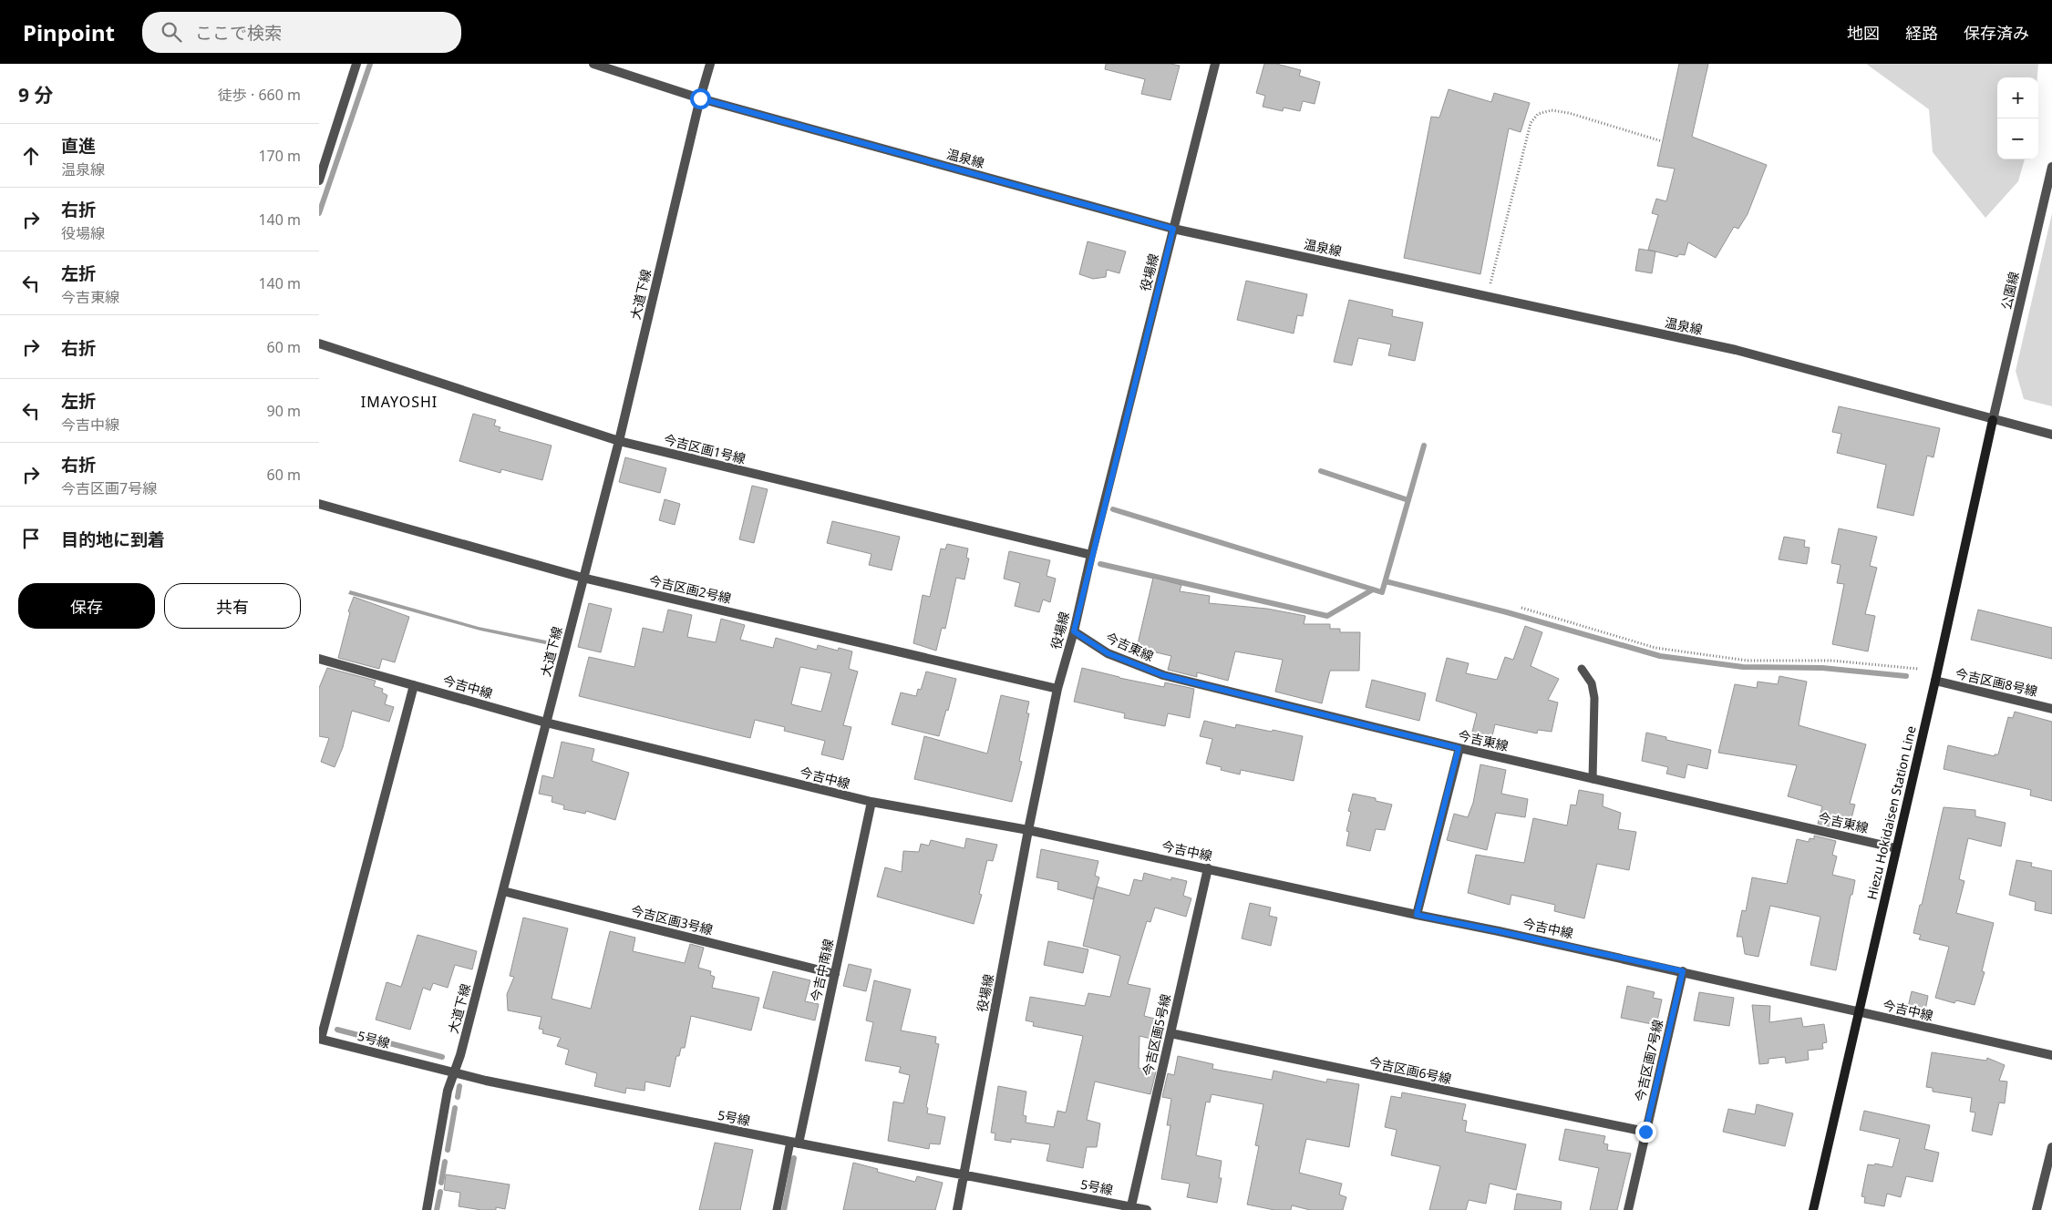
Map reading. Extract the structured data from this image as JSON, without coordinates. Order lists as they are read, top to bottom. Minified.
{"streets":{"main road":["Hiezu Hokidaisen Station Line"],"street":["温泉線","役場線","公園線","大道下線","今吉区画1号線","今吉区画2号線","今吉東線","今吉区画8号線","今吉中線","今吉区画3号線","今吉中南線","今吉区画5号線","5号線","今吉区画7号線","今吉区画6号線"]},"crossings":[["温泉線","役場線"],["温泉線","公園線"],["温泉線","大道下線"],["温泉線","Hiezu Hokidaisen Station Line"],["役場線","今吉区画1号線"],["役場線","今吉区画2号線"],["役場線","今吉東線"],["役場線","今吉中線"],["役場線","5号線"],["公園線","Hiezu Hokidaisen Station Line"],["大道下線","今吉区画1号線"],["大道下線","今吉区画2号線"],["大道下線","今吉中線"],["大道下線","今吉区画3号線"],["大道下線","5号線"],["今吉東線","Hiezu Hokidaisen Station Line"],["今吉区画8号線","Hiezu Hokidaisen Station Line"],["今吉中線","Hiezu Hokidaisen Station Line"],["今吉中線","今吉中南線"],["今吉中線","今吉区画5号線"],["今吉中線","今吉区画7号線"],["今吉区画3号線","今吉中南線"],["今吉中南線","5号線"],["今吉区画5号線","5号線"],["今吉区画5号線","今吉区画6号線"],["今吉区画7号線","今吉区画6号線"]],"districts":["IMAYOSHI"],"page":{"header":"Pinpoint","search":"ここで検索","nav":["地図","経路","保存済み"],"heading":["9 分","徒歩 · 660 m"],"map_buttons":["+","−"],"list":[["直進","温泉線","170 m"],["右折","役場線","140 m"],["左折","今吉東線","140 m"],["右折","60 m"],["左折","今吉中線","90 m"],["右折","今吉区画7号線","60 m"],"目的地に到着"],"buttons":["保存","共有"]}}
